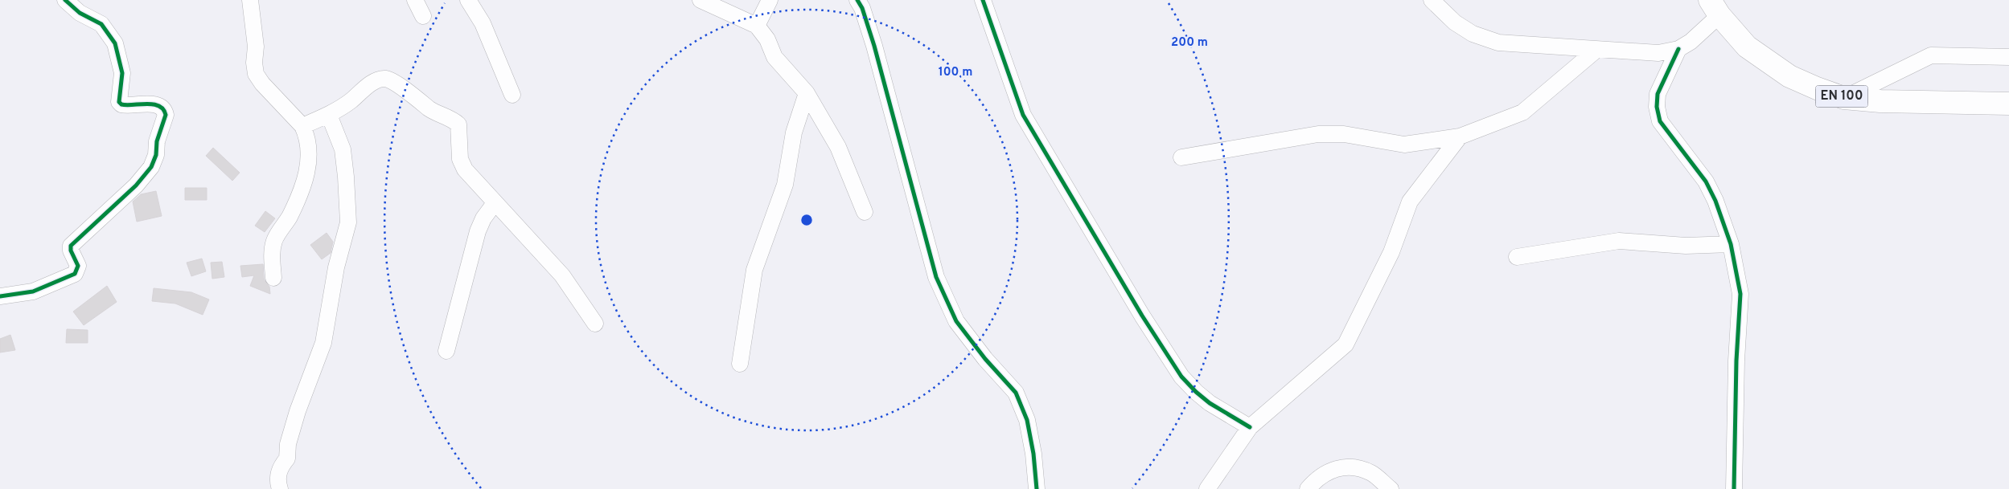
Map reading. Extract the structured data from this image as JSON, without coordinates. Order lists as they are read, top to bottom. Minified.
{"streets":{"main road":["EN 100"]},"rings":["200 m","100 m"]}
